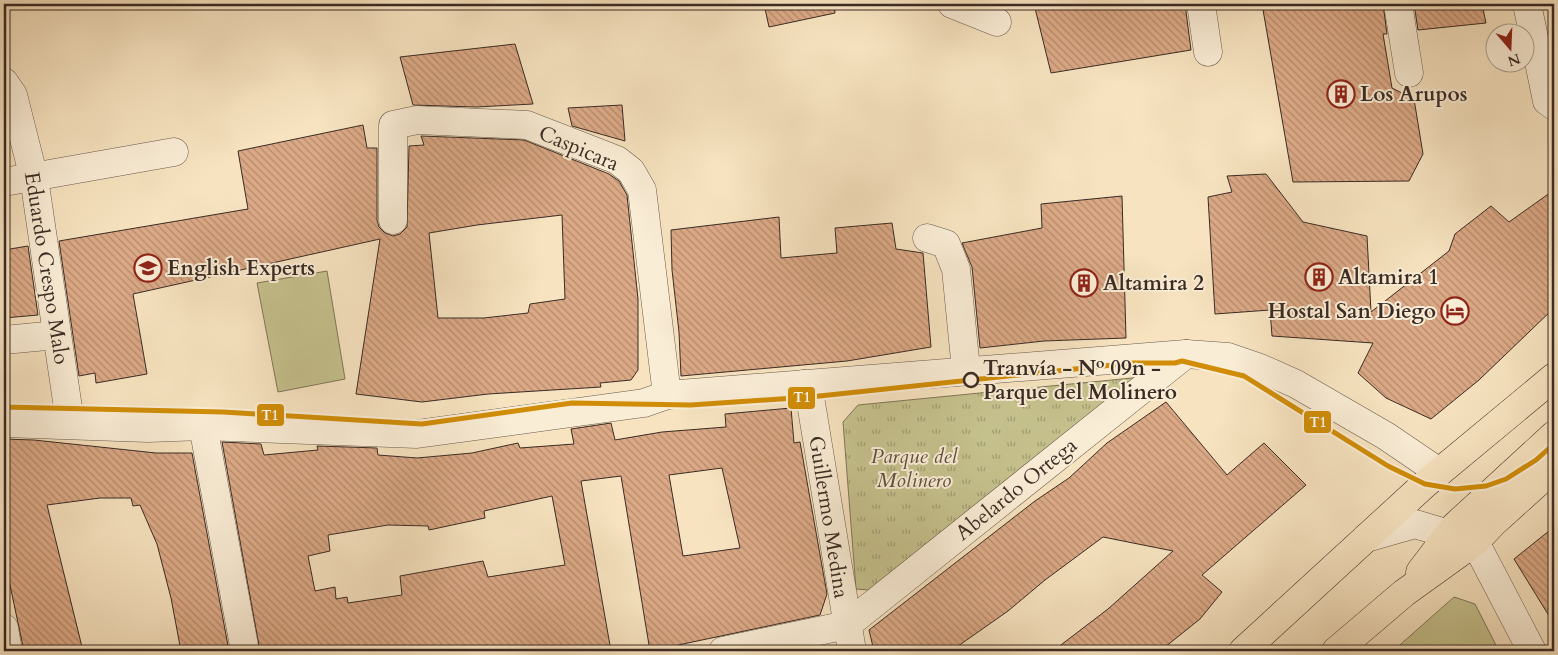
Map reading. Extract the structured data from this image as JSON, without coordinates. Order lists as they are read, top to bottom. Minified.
{"streets":{"street":["Caspicara","Eduardo Crespo Malo","Abelardo Ortega","Guillermo Medina"]},"crossings":[["Abelardo Ortega","Guillermo Medina"]],"parks":["Parque del Molinero"],"places":{"building":["Los Arupos","Altamira 1","Altamira 2"],"school or university":["English Experts"],"hotel":["Hostal San Diego"],"other":["Tranvía - Nº 09n - Parque del Molinero"]},"lines":["transit line T1"],"north":"bottom"}
